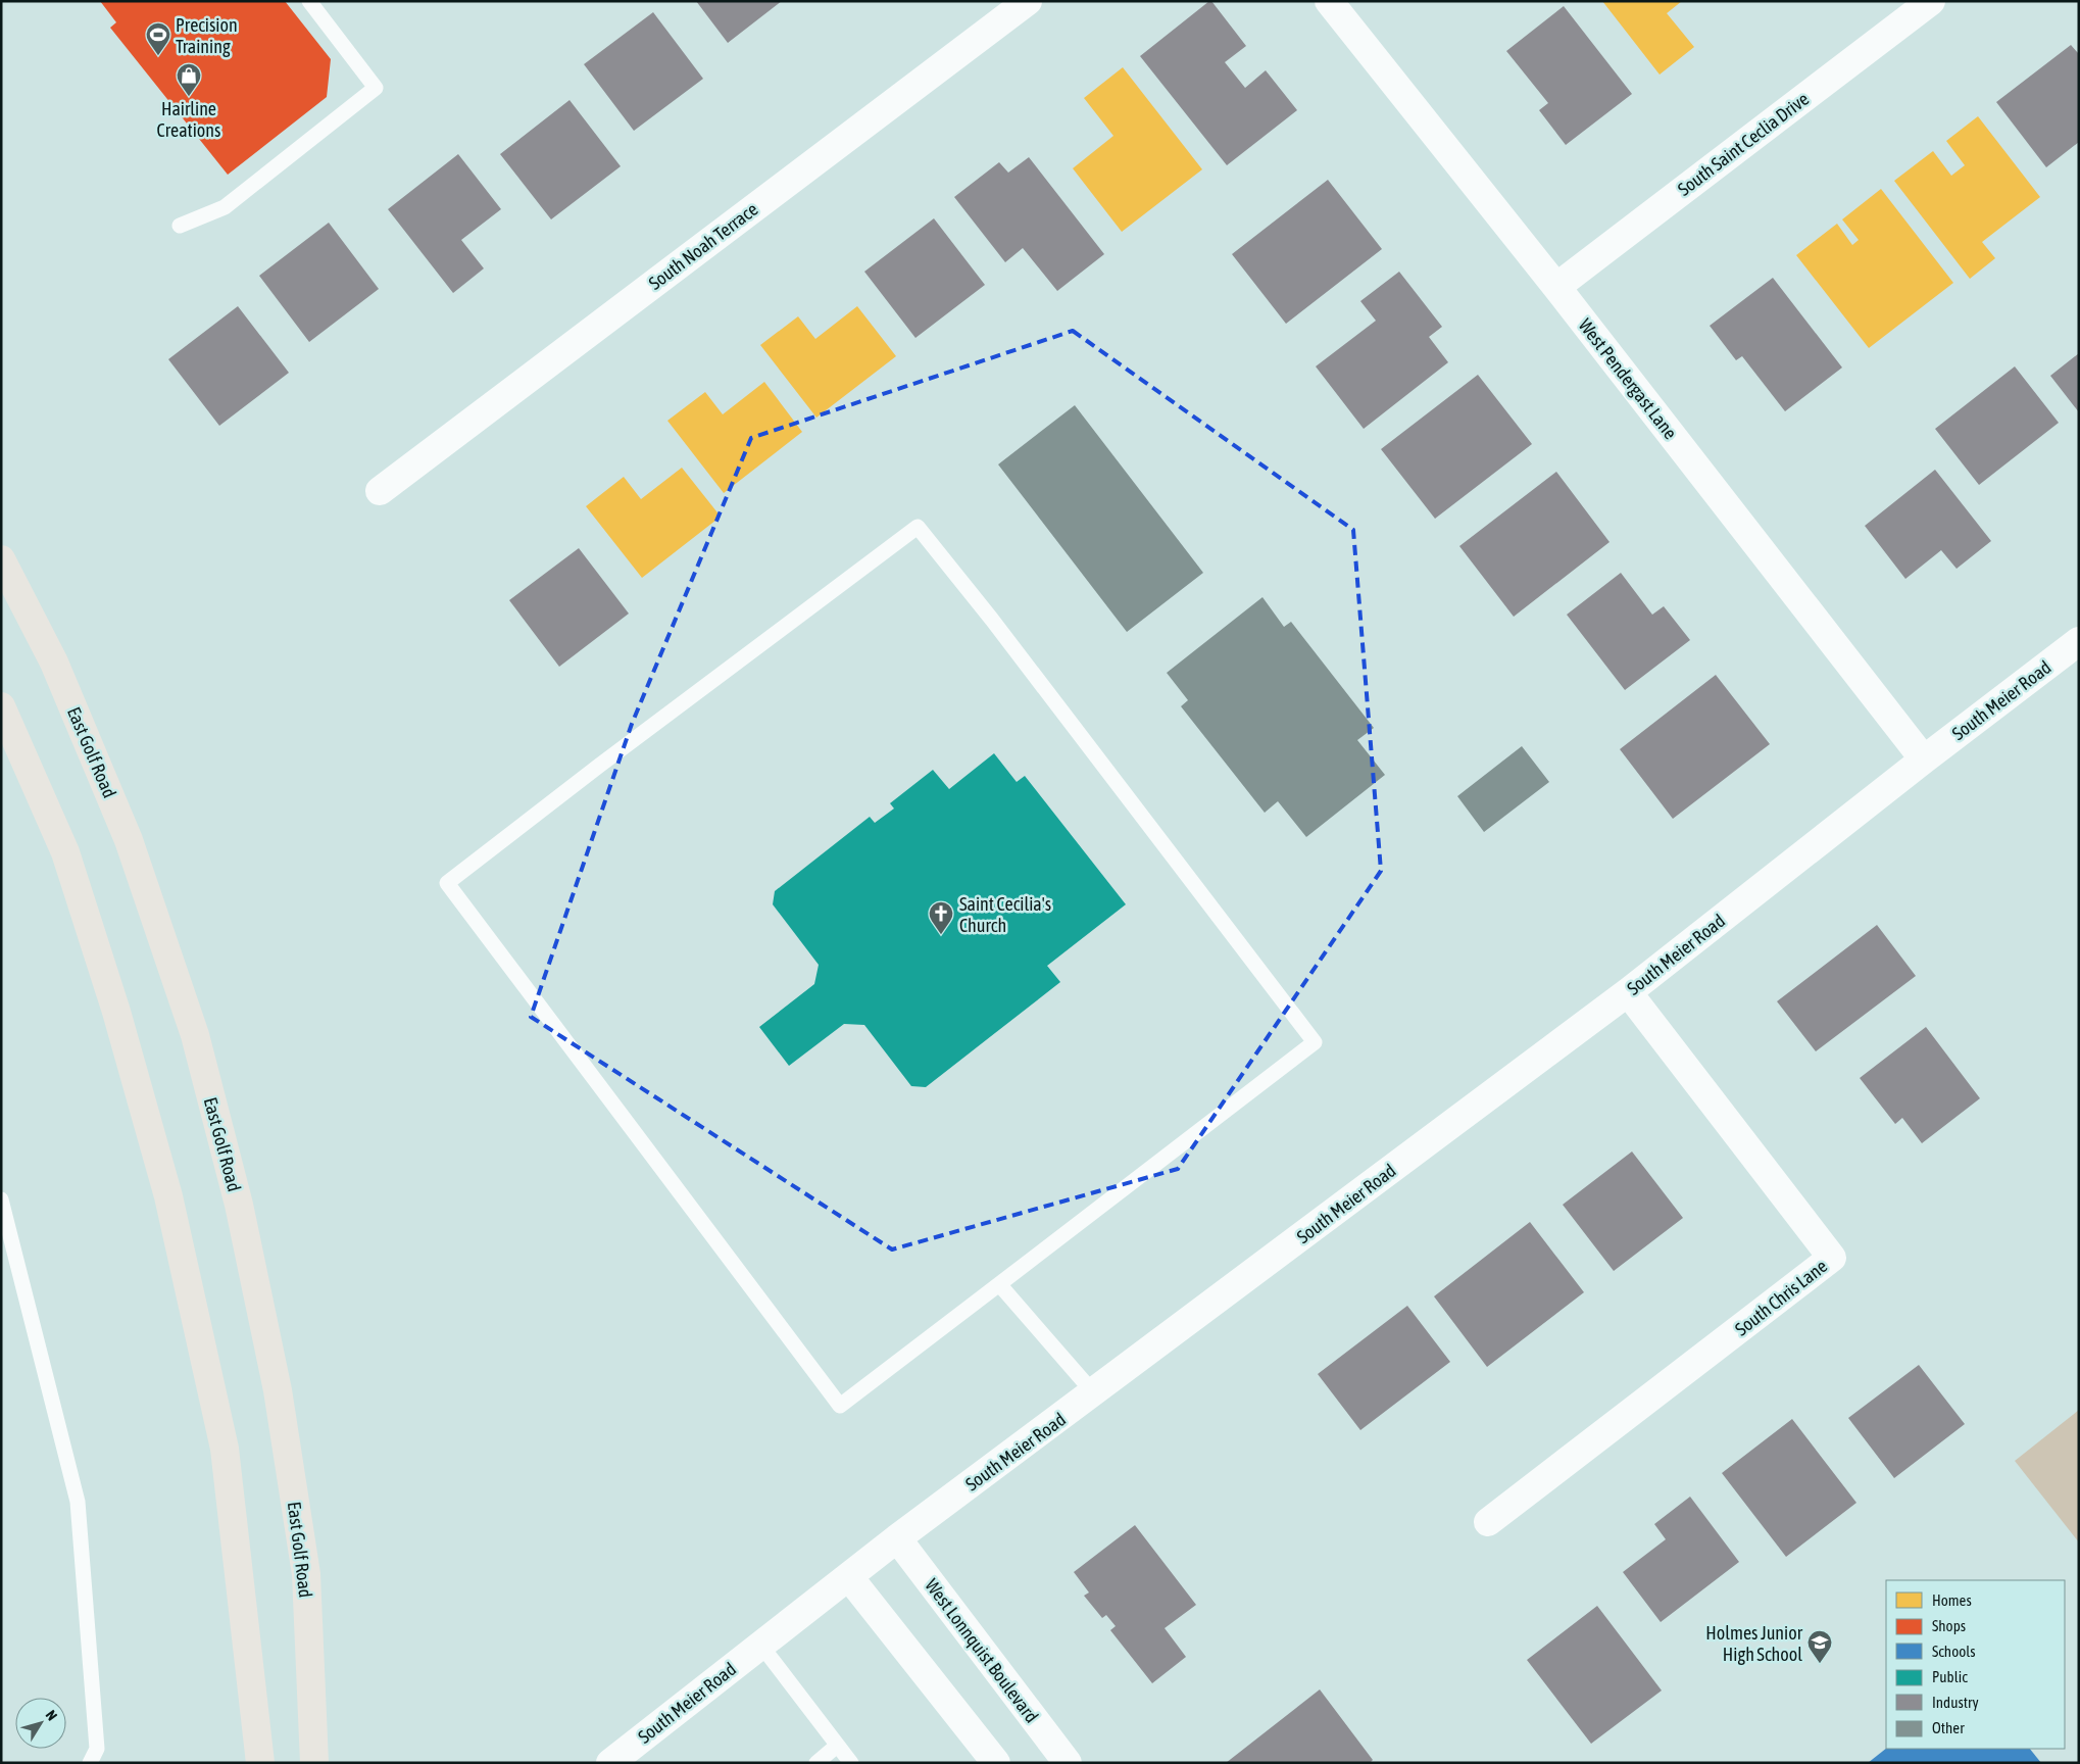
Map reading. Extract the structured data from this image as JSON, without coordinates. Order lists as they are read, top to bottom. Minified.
{"streets":{"main road":["East Golf Road"],"street":["South Saint Ceclia Drive","South Noah Terrace","West Pendergast Lane","South Meier Road","South Chris Lane","West Lonnquist Boulevard"]},"crossings":[["South Saint Ceclia Drive","West Pendergast Lane"],["West Pendergast Lane","South Meier Road"],["South Meier Road","South Chris Lane"],["South Meier Road","West Lonnquist Boulevard"]],"places":{"sports":["Precision Training"],"shop":["Hairline Creations"],"church":["Saint Cecilia's Church"],"school or university":["Holmes Junior High School"]},"legend":["Homes","Shops","Schools","Public","Industry","Other"],"north":"top right"}
